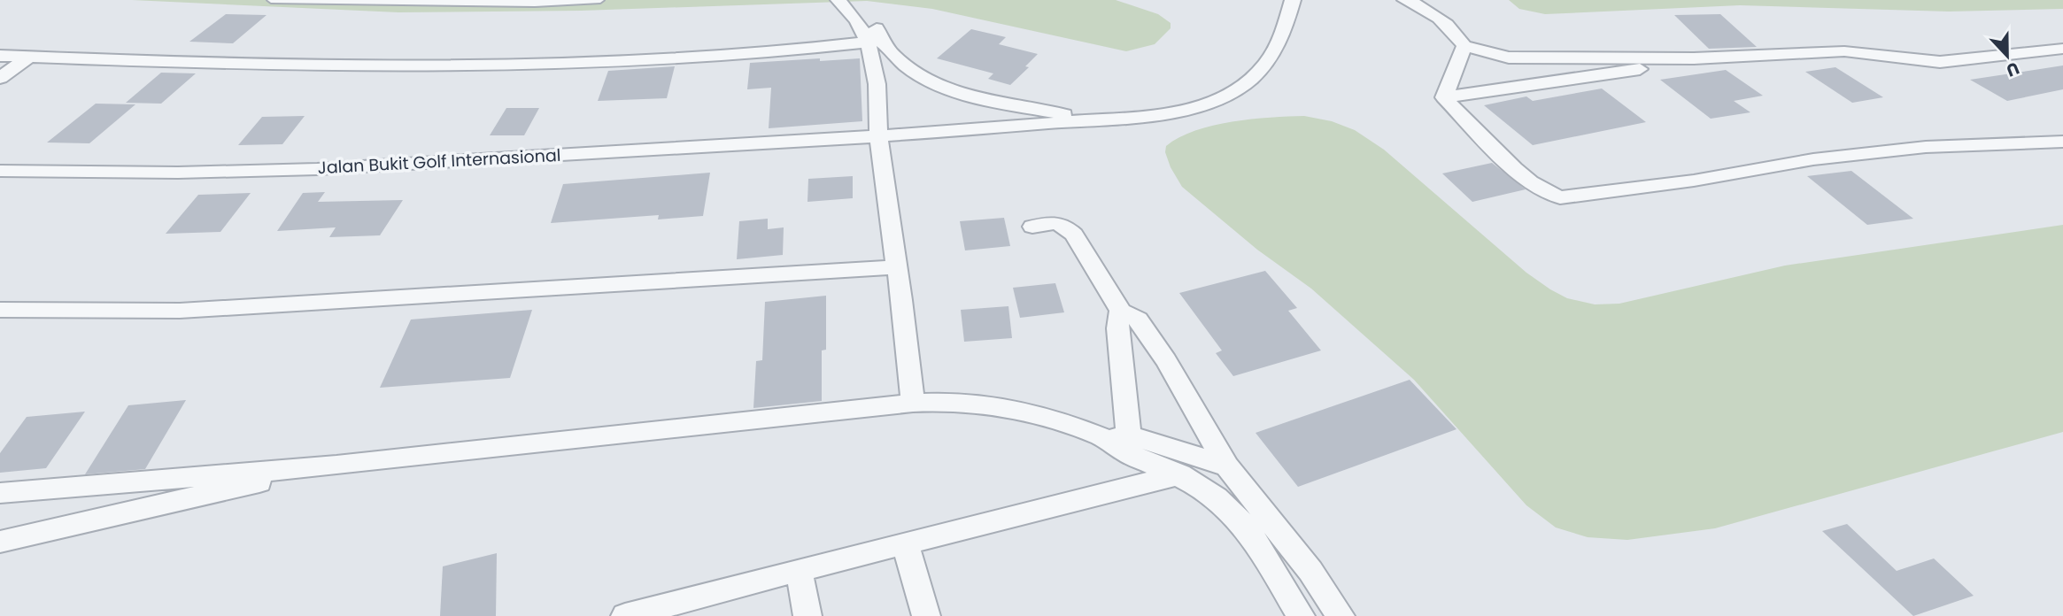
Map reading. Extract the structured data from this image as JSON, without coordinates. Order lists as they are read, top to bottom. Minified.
{"streets":{"street":["Jalan Bukit Golf Internasional"]},"north":"bottom"}
